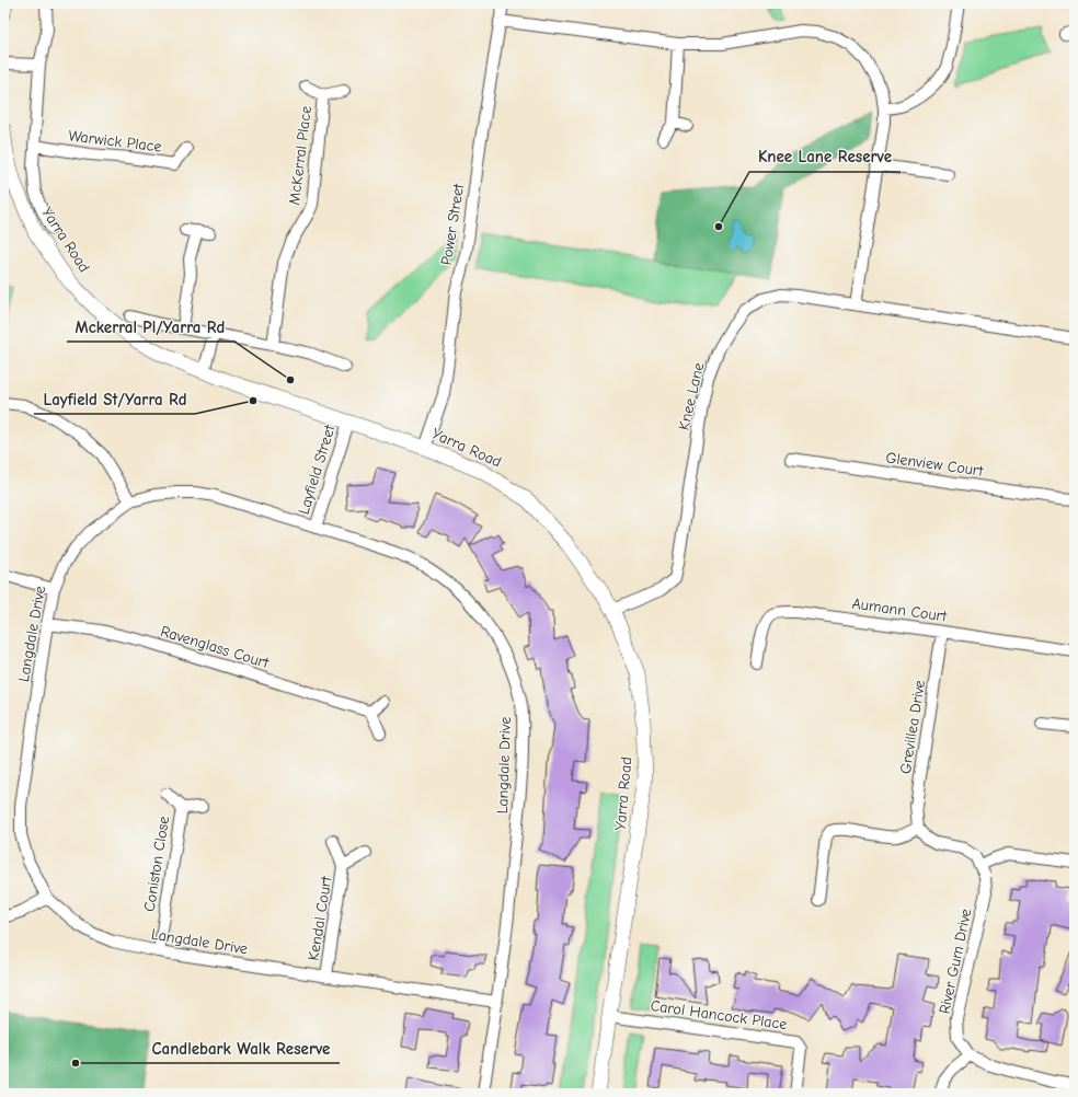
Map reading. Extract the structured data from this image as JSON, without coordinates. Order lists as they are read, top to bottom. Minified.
{"streets":{"main road":["Yarra Road"],"street":["Warwick Place","McKerral Place","Power Street","Knee Lane","Glenview Court","Layfield Street","Aumann Court","Langdale Drive","Ravenglass Court","Grevillea Drive","Coniston Close","Kendal Court","River Gum Drive","Carol Hancock Place"]},"crossings":[["Power Street","Yarra Road"],["Yarra Road","Knee Lane"],["Yarra Road","Layfield Street"],["Yarra Road","Carol Hancock Place"],["Layfield Street","Langdale Drive"],["Aumann Court","Grevillea Drive"],["Langdale Drive","Ravenglass Court"],["Langdale Drive","Coniston Close"],["Langdale Drive","Kendal Court"]],"places":["Knee Lane Reserve","Mckerral Pl/Yarra Rd","Layfield St/Yarra Rd","Candlebark Walk Reserve"]}
